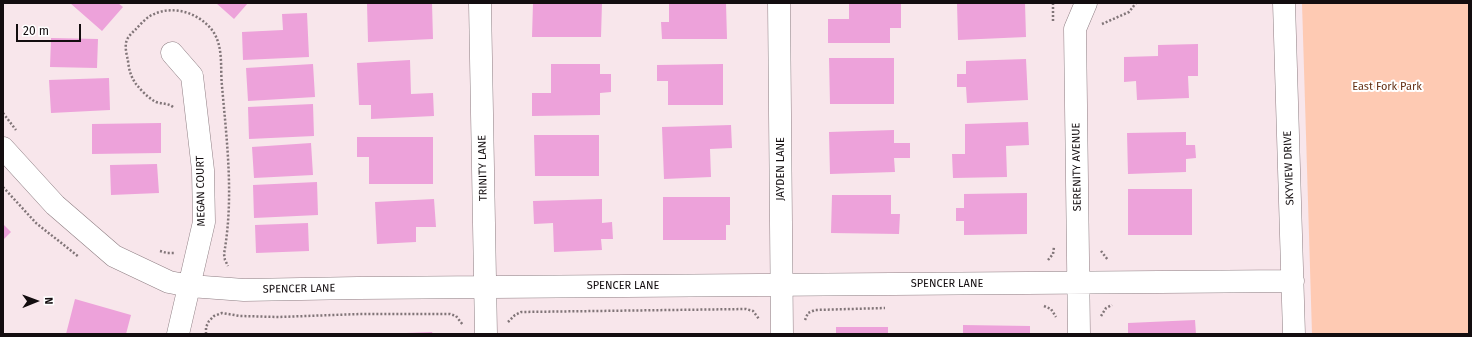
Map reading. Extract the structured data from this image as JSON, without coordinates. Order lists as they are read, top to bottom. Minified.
{"streets":{"street":["SERENITY AVENUE","TRINITY LANE","SKYVIEW DRIVE","JAYDEN LANE","MEGAN COURT","SPENCER LANE"]},"crossings":[["SERENITY AVENUE","SPENCER LANE"],["TRINITY LANE","SPENCER LANE"],["SKYVIEW DRIVE","SPENCER LANE"],["JAYDEN LANE","SPENCER LANE"],["MEGAN COURT","SPENCER LANE"]],"parks":["East Fork Park"],"scale_bar":"20 m","north":"right"}
